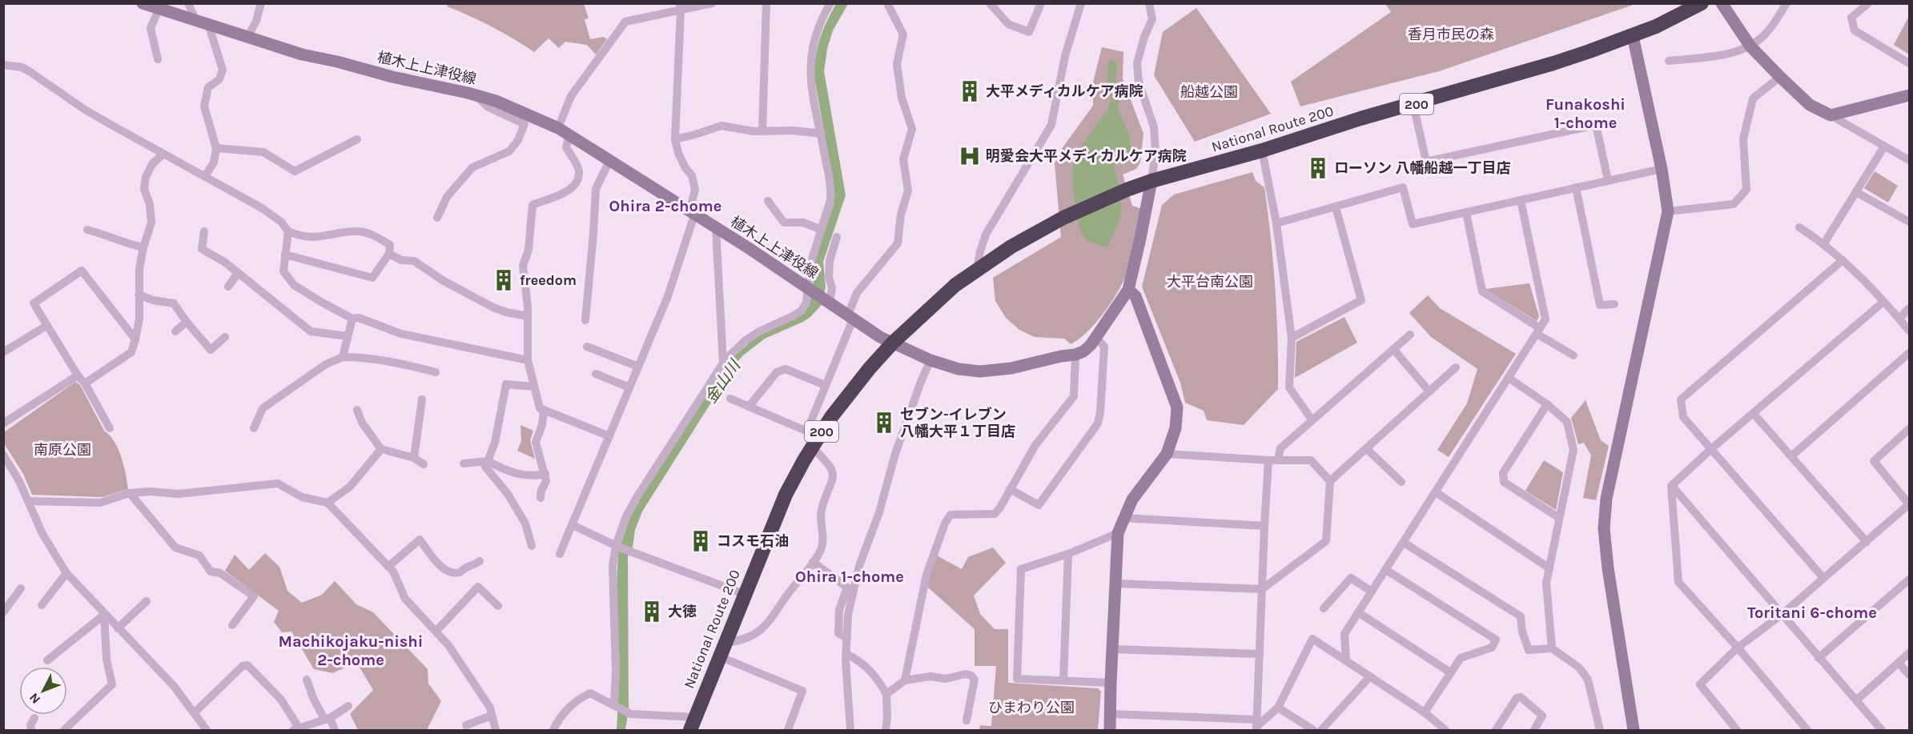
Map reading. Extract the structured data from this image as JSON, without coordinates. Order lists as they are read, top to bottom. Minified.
{"streets":{"highway":["200","National Route 200"],"street":["植木上上津役線"]},"crossings":[["植木上上津役線","National Route 200"]],"districts":["Funakoshi 1-chome","Ohira 2-chome","Ohira 1-chome","Toritani 6-chome","Machikojaku-nishi 2-chome"],"water":["金山川"],"parks":["香月市民の森","船越公園","大平台南公園","南原公園","ひまわり公園"],"places":{"building":["大平メディカルケア病院","ローソン 八幡船越一丁目店","freedom","セブン-イレブン 八幡大平１丁目店","コスモ石油","大徳"],"hospital":["明愛会大平メディカルケア病院"]},"north":"bottom left"}
